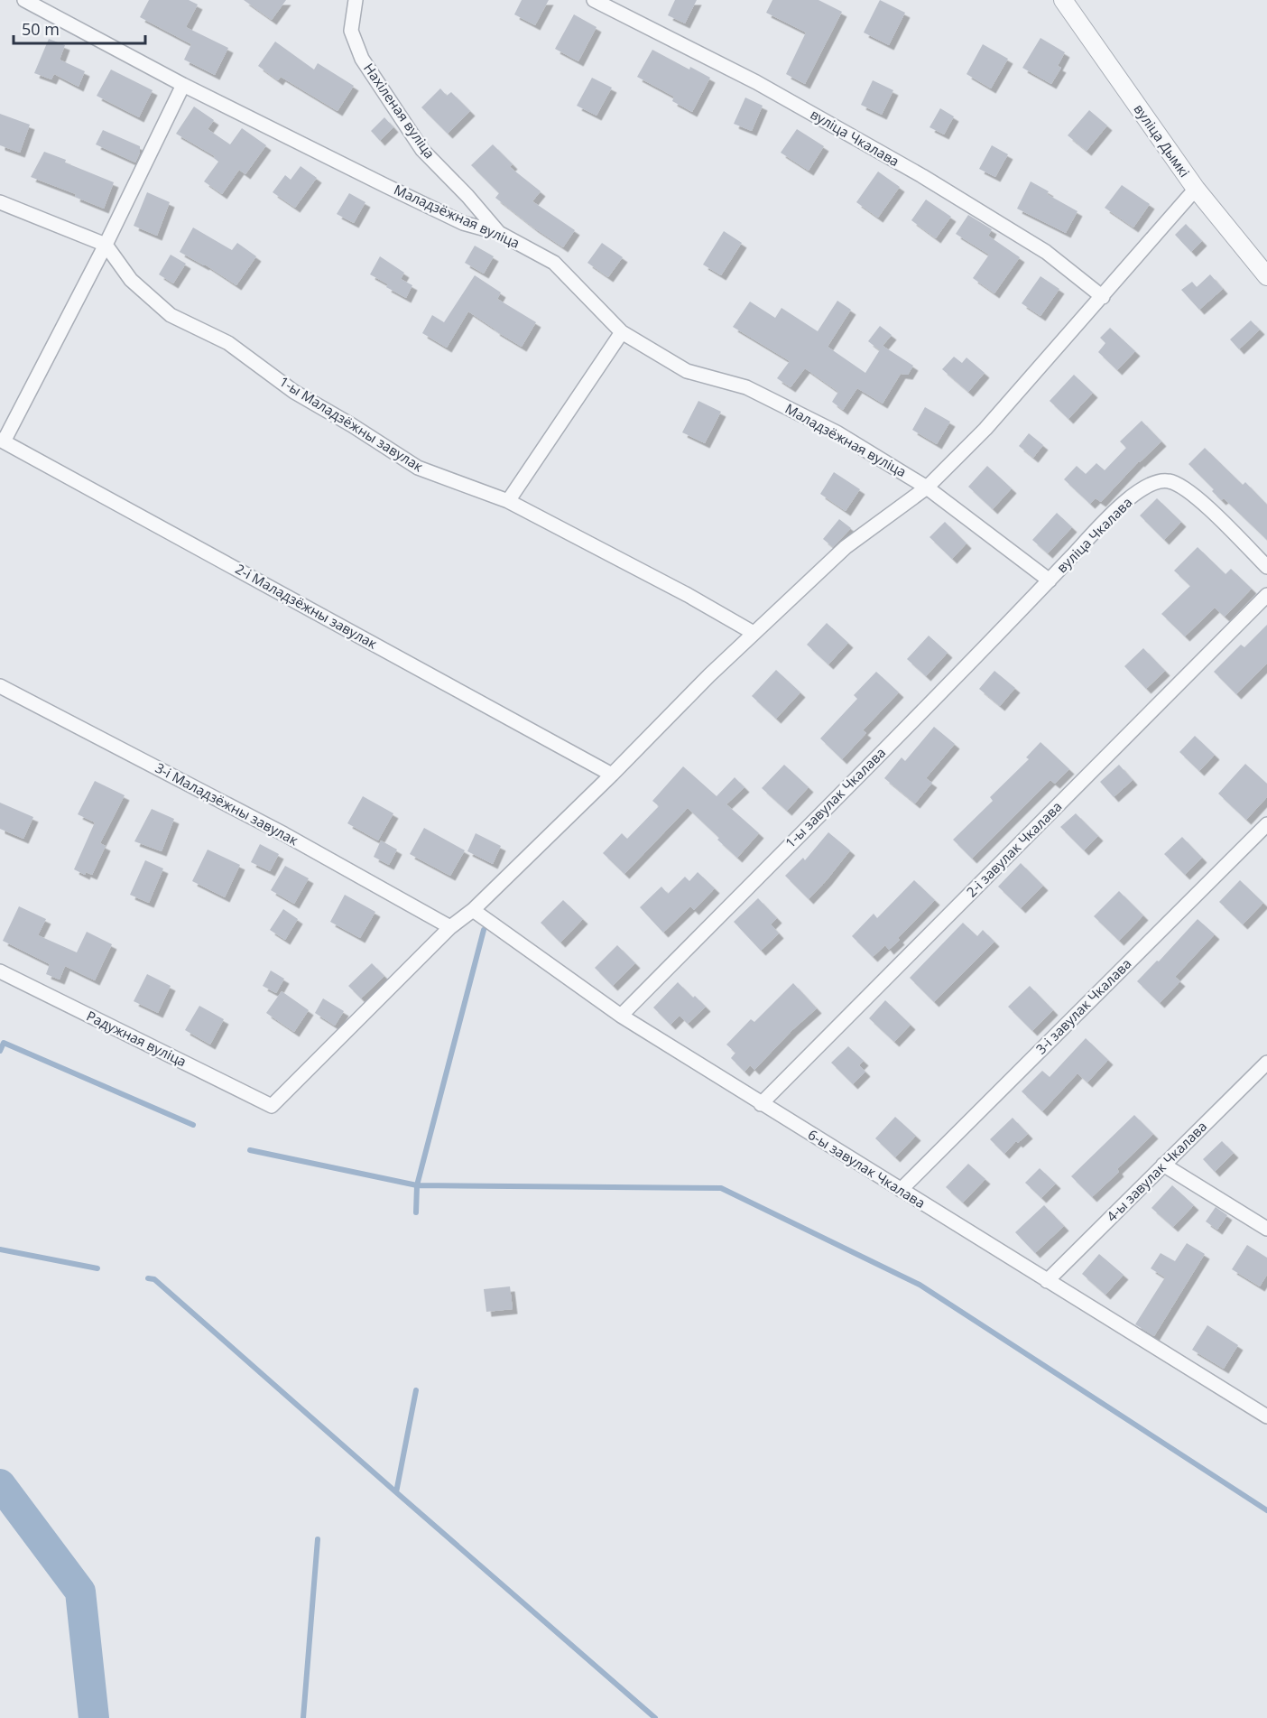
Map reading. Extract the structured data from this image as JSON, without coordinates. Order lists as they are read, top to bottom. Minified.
{"streets":{"street":["Нахіленая вуліца","вуліца Чкалава","вуліца Дымкі","Маладзёжная вуліца","1-ы Маладзёжны завулак","2-і Маладзёжны завулак","1-ы завулак Чкалава","3-і Маладзёжны завулак","2-і завулак Чкалава","3-і завулак Чкалава","Радужная вуліца","6-ы завулак Чкалава","4-ы завулак Чкалава"]},"crossings":[["Нахіленая вуліца","Маладзёжная вуліца"],["вуліца Чкалава","Маладзёжная вуліца"],["вуліца Чкалава","1-ы завулак Чкалава"],["Маладзёжная вуліца","1-ы завулак Чкалава"],["1-ы завулак Чкалава","6-ы завулак Чкалава"],["3-і Маладзёжны завулак","Радужная вуліца"],["2-і завулак Чкалава","6-ы завулак Чкалава"],["3-і завулак Чкалава","6-ы завулак Чкалава"],["6-ы завулак Чкалава","4-ы завулак Чкалава"]],"scale_bar":"50 m"}
